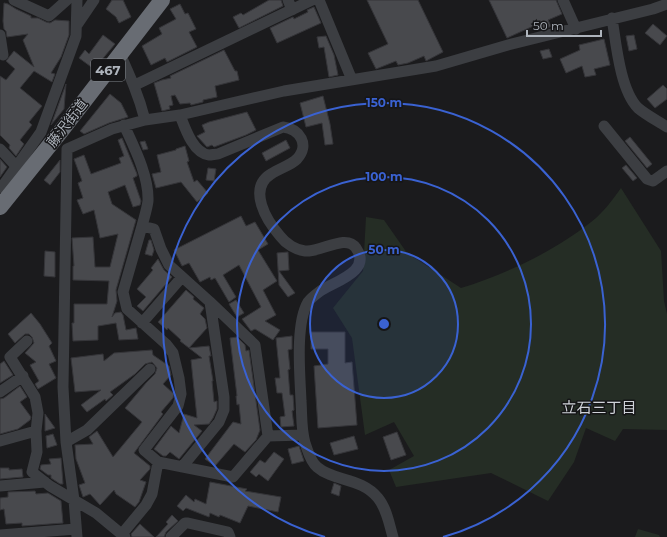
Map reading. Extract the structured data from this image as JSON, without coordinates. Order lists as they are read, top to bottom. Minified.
{"streets":{"highway":["467","藤沢街道"]},"districts":["立石三丁目"],"scale_bar":"50 m","rings":["150 m","100 m","50 m"]}
